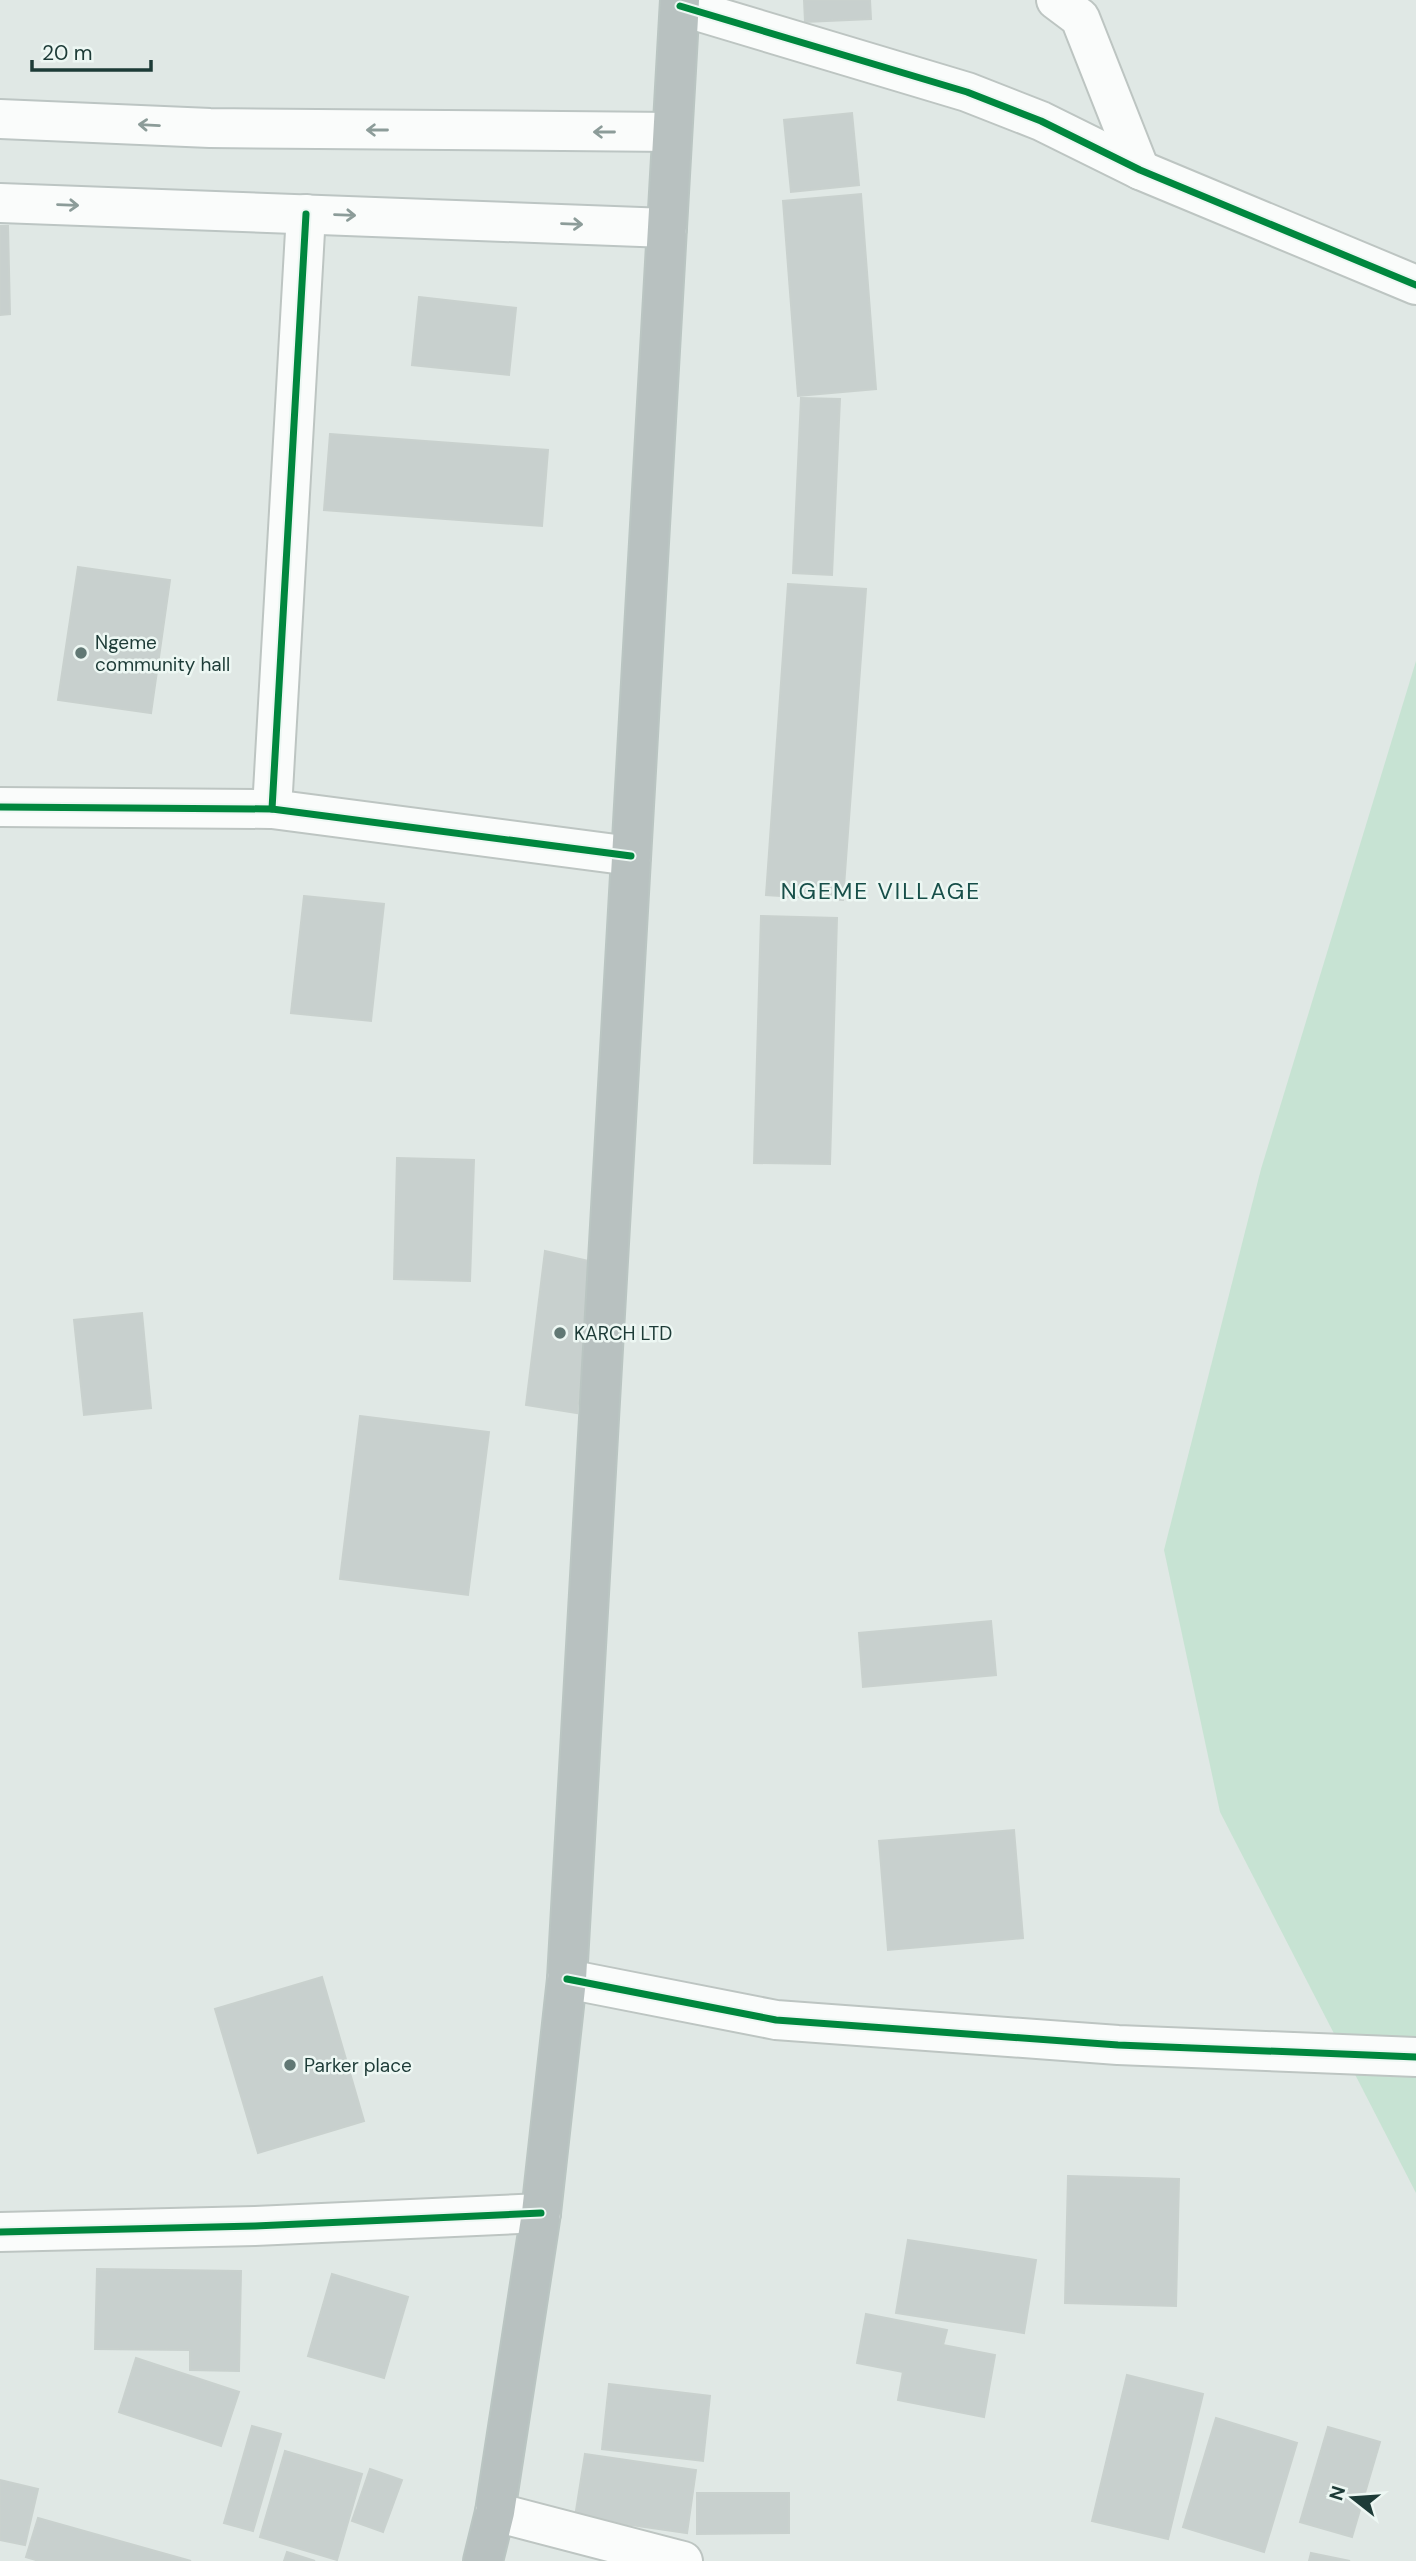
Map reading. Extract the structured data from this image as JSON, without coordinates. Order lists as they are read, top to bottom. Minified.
{"districts":["NGEME VILLAGE"],"places":["Ngeme community hall","KARCH LTD","Parker place"],"scale_bar":"20 m","north":"left"}
